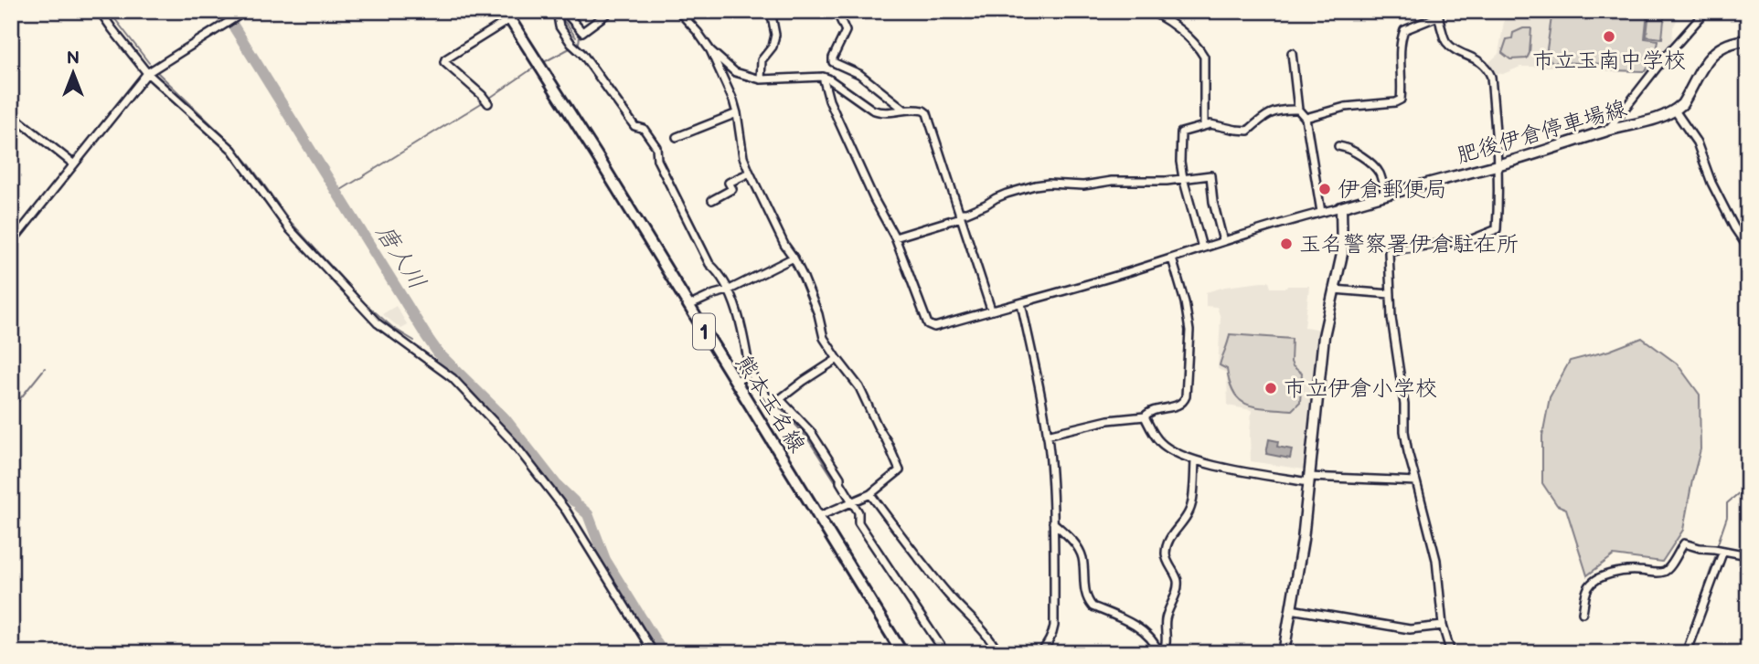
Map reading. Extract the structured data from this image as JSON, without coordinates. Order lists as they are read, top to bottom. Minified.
{"streets":{"main road":["肥後伊倉停車場線","1","熊本玉名線"]},"water":["唐人川"],"places":["市立玉南中学校","伊倉郵便局","玉名警察署伊倉駐在所","市立伊倉小学校"],"north":"top"}
